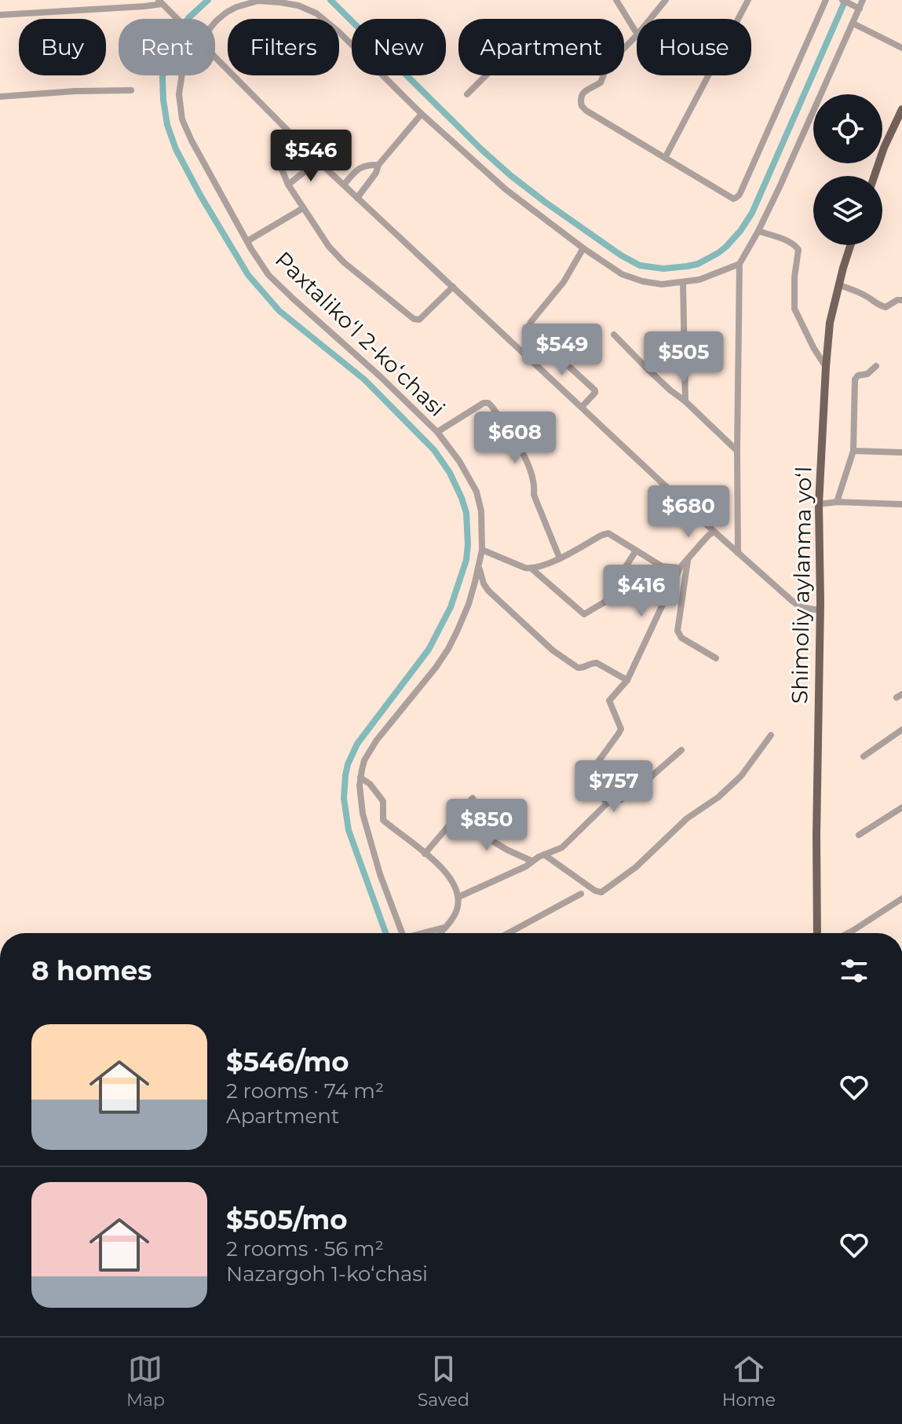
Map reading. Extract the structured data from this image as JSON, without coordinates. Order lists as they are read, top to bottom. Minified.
{"streets":{"main road":["Shimoliy aylanma yoʻl"],"street":["Paxtalikoʻl 2-koʻchasi"]},"page":{"chip":["Buy","Rent","Filters","New","Apartment","House"],"price":["$546","$549","$505","$608","$680","$416","$757","$850"],"heading":"8 homes","list":[{"name":"$546/mo","note":"2 rooms · 74 m² · Apartment"},{"name":"$505/mo","note":"2 rooms · 56 m² · Nazargoh 1-koʻchasi"}],"tabs":["Map","Saved","Home"]}}
